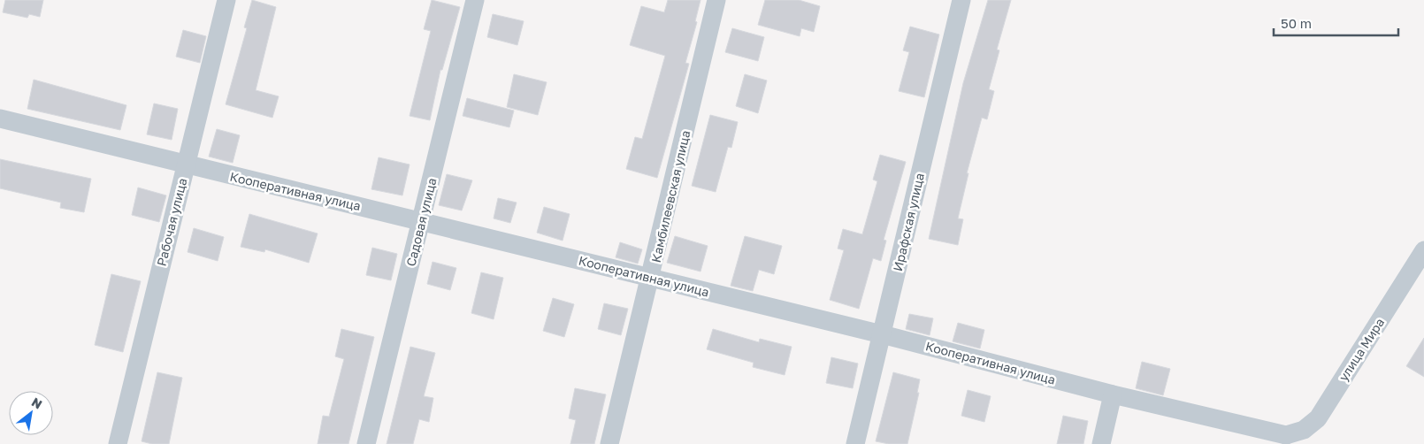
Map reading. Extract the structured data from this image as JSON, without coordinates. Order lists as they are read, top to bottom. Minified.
{"streets":{"street":["Кооперативная улица","Камбилеевская улица","Рабочая улица","Садовая улица","Ирафская улица","улица Мира"]},"crossings":[["Кооперативная улица","Камбилеевская улица"],["Кооперативная улица","Рабочая улица"],["Кооперативная улица","Садовая улица"],["Кооперативная улица","Ирафская улица"],["Кооперативная улица","улица Мира"]],"scale_bar":"50 m","north":"top right"}
